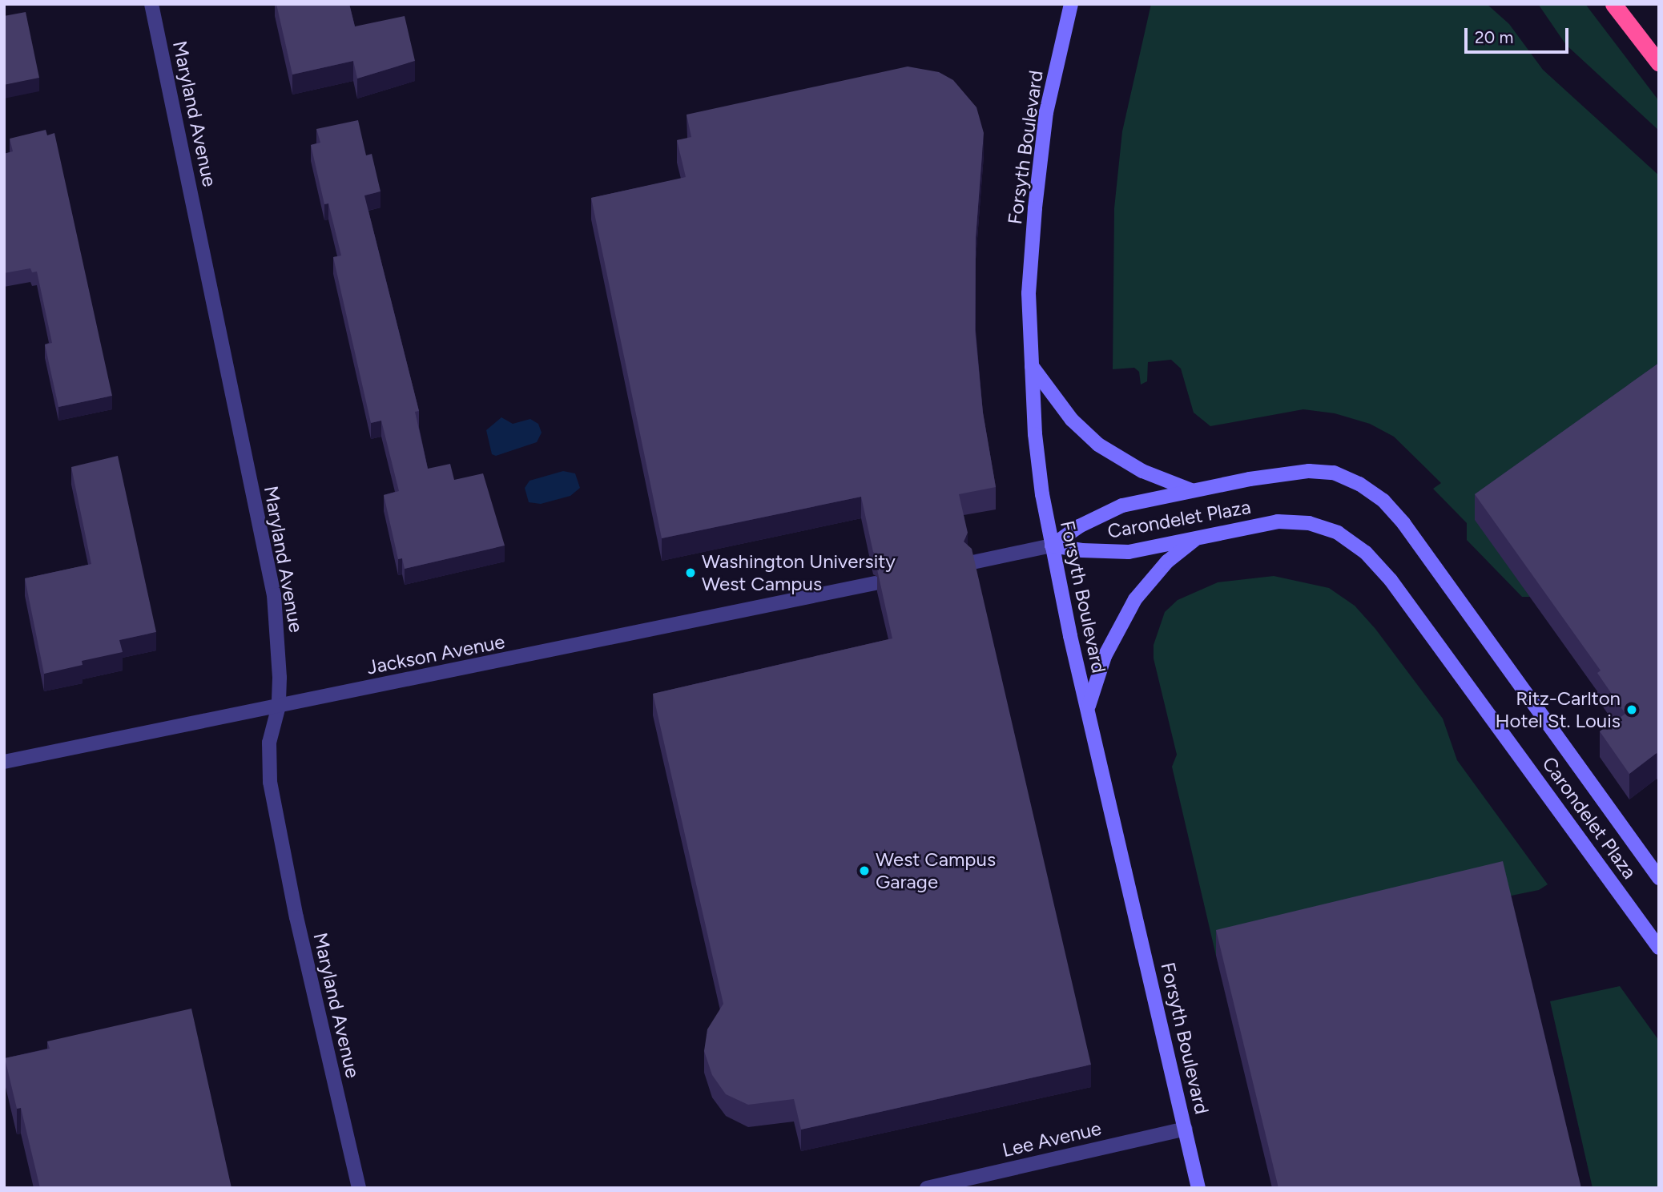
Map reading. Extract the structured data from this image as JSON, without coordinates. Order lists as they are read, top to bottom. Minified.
{"streets":{"main road":["Forsyth Boulevard","Carondelet Plaza"],"street":["Maryland Avenue","Jackson Avenue","Lee Avenue"]},"crossings":[["Maryland Avenue","Jackson Avenue"],["Forsyth Boulevard","Carondelet Plaza"],["Forsyth Boulevard","Lee Avenue"]],"places":["Washington University West Campus","Ritz-Carlton Hotel St. Louis","West Campus Garage"],"scale_bar":"20 m"}
